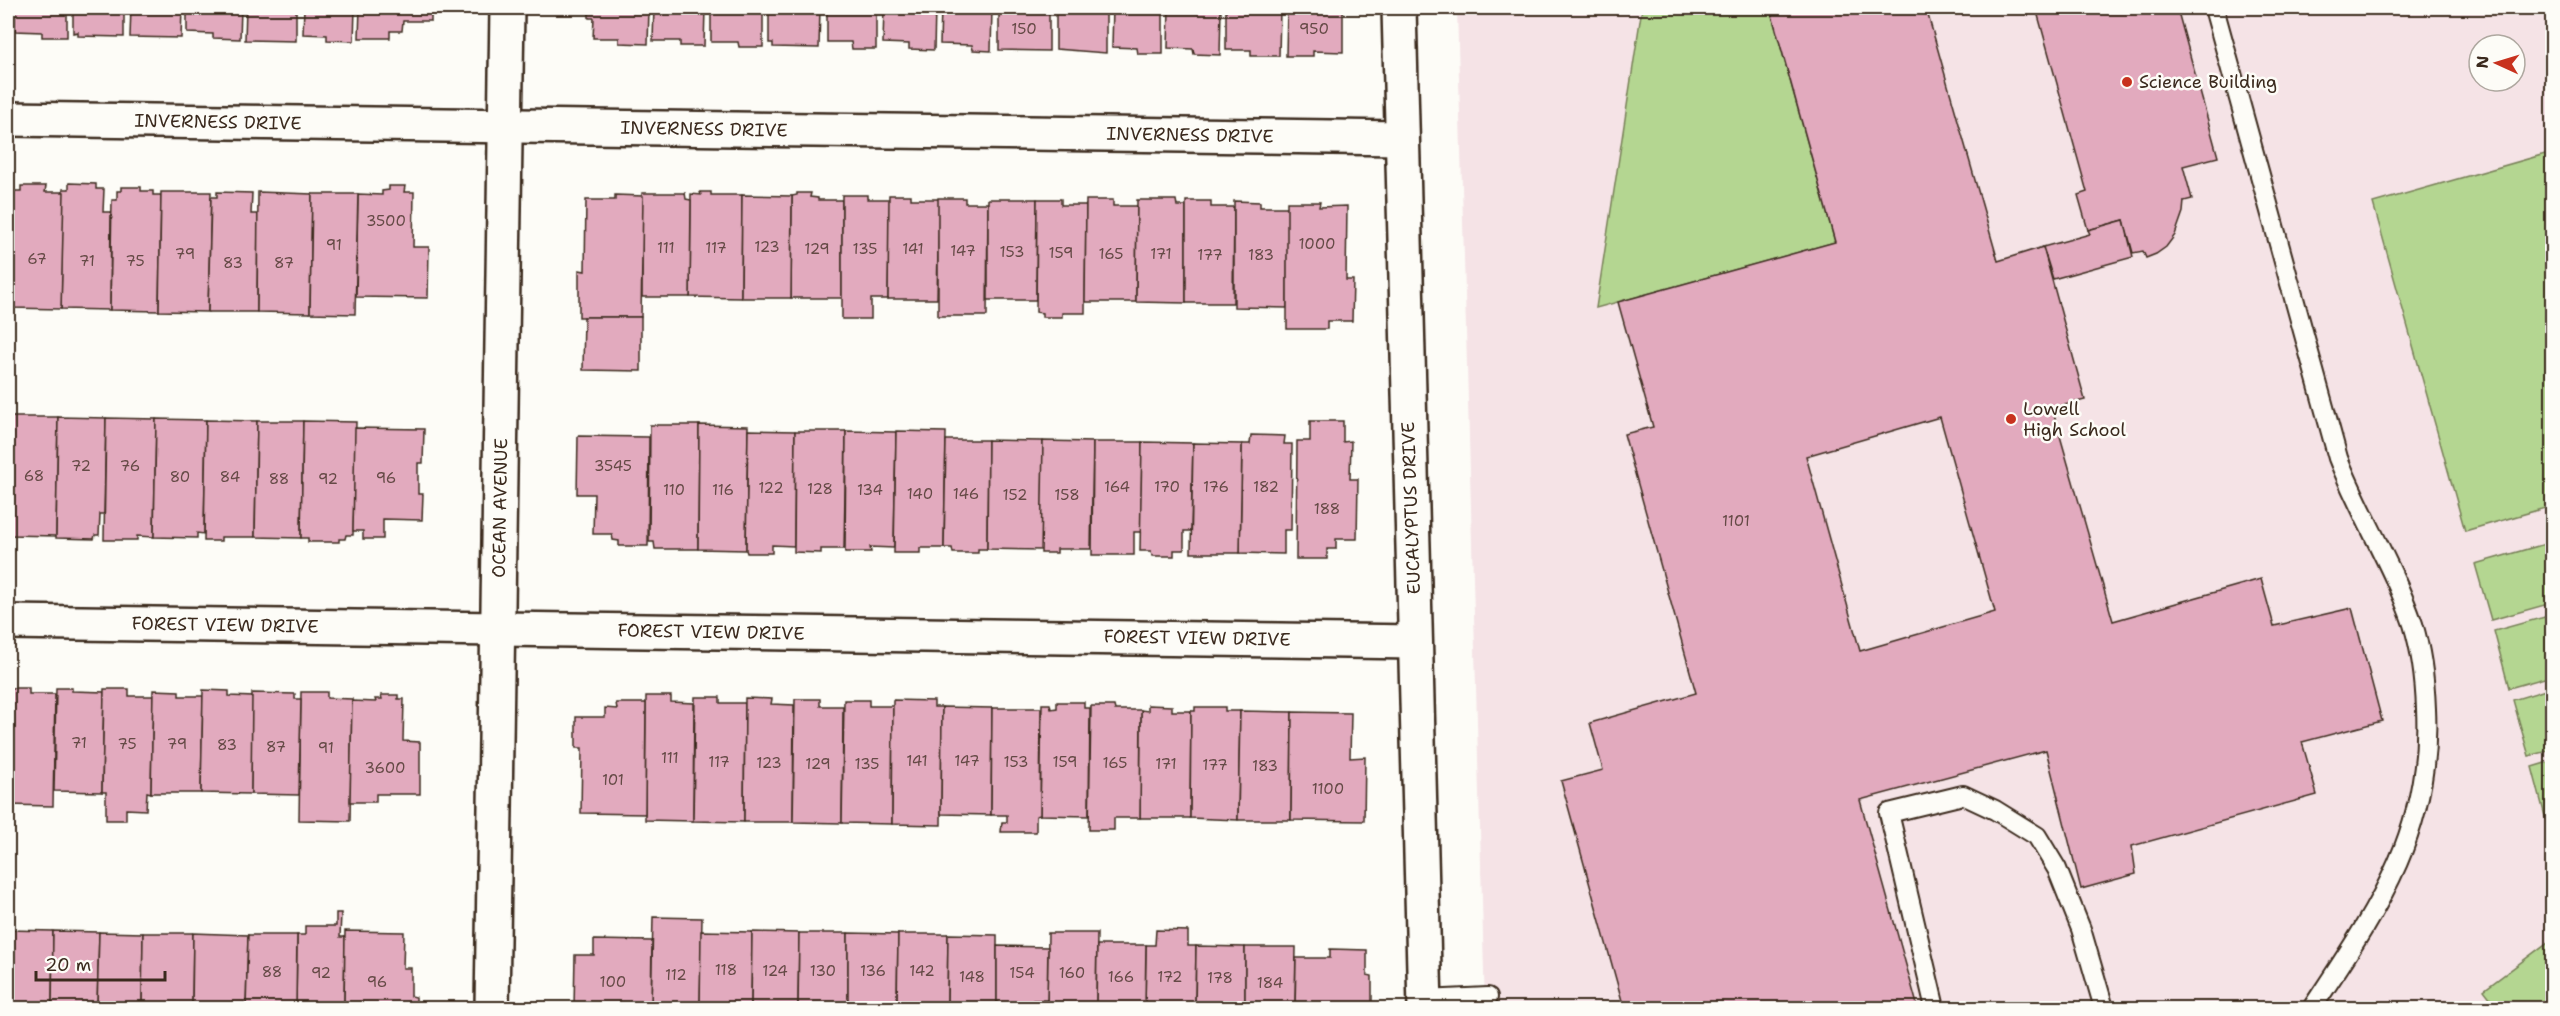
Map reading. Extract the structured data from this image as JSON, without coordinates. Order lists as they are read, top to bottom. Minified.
{"streets":{"street":["INVERNESS DRIVE","OCEAN AVENUE","EUCALYPTUS DRIVE","FOREST VIEW DRIVE"]},"crossings":[["INVERNESS DRIVE","OCEAN AVENUE"],["INVERNESS DRIVE","EUCALYPTUS DRIVE"],["OCEAN AVENUE","FOREST VIEW DRIVE"],["EUCALYPTUS DRIVE","FOREST VIEW DRIVE"]],"places":["Science Building","Lowell High School"],"house_numbers":["150","950","3500","1000","91","123","111","117","129","135","141","147","153","159","79","165","171","177","183","67","71","75","83","87","72","76","3545","68","80","84","96","88","92","164","170","176","182","122","128","110","116","134","140","146","152","158","188","1101","71","75","79","83","87","91","111","141","147","117","153","159","123","165","129","135","171","177","183","3600","101","1100","118","124","130","136","142","88","92","154","160","112","148","166","172","178","96","100","184"],"scale_bar":"20 m","north":"left"}
